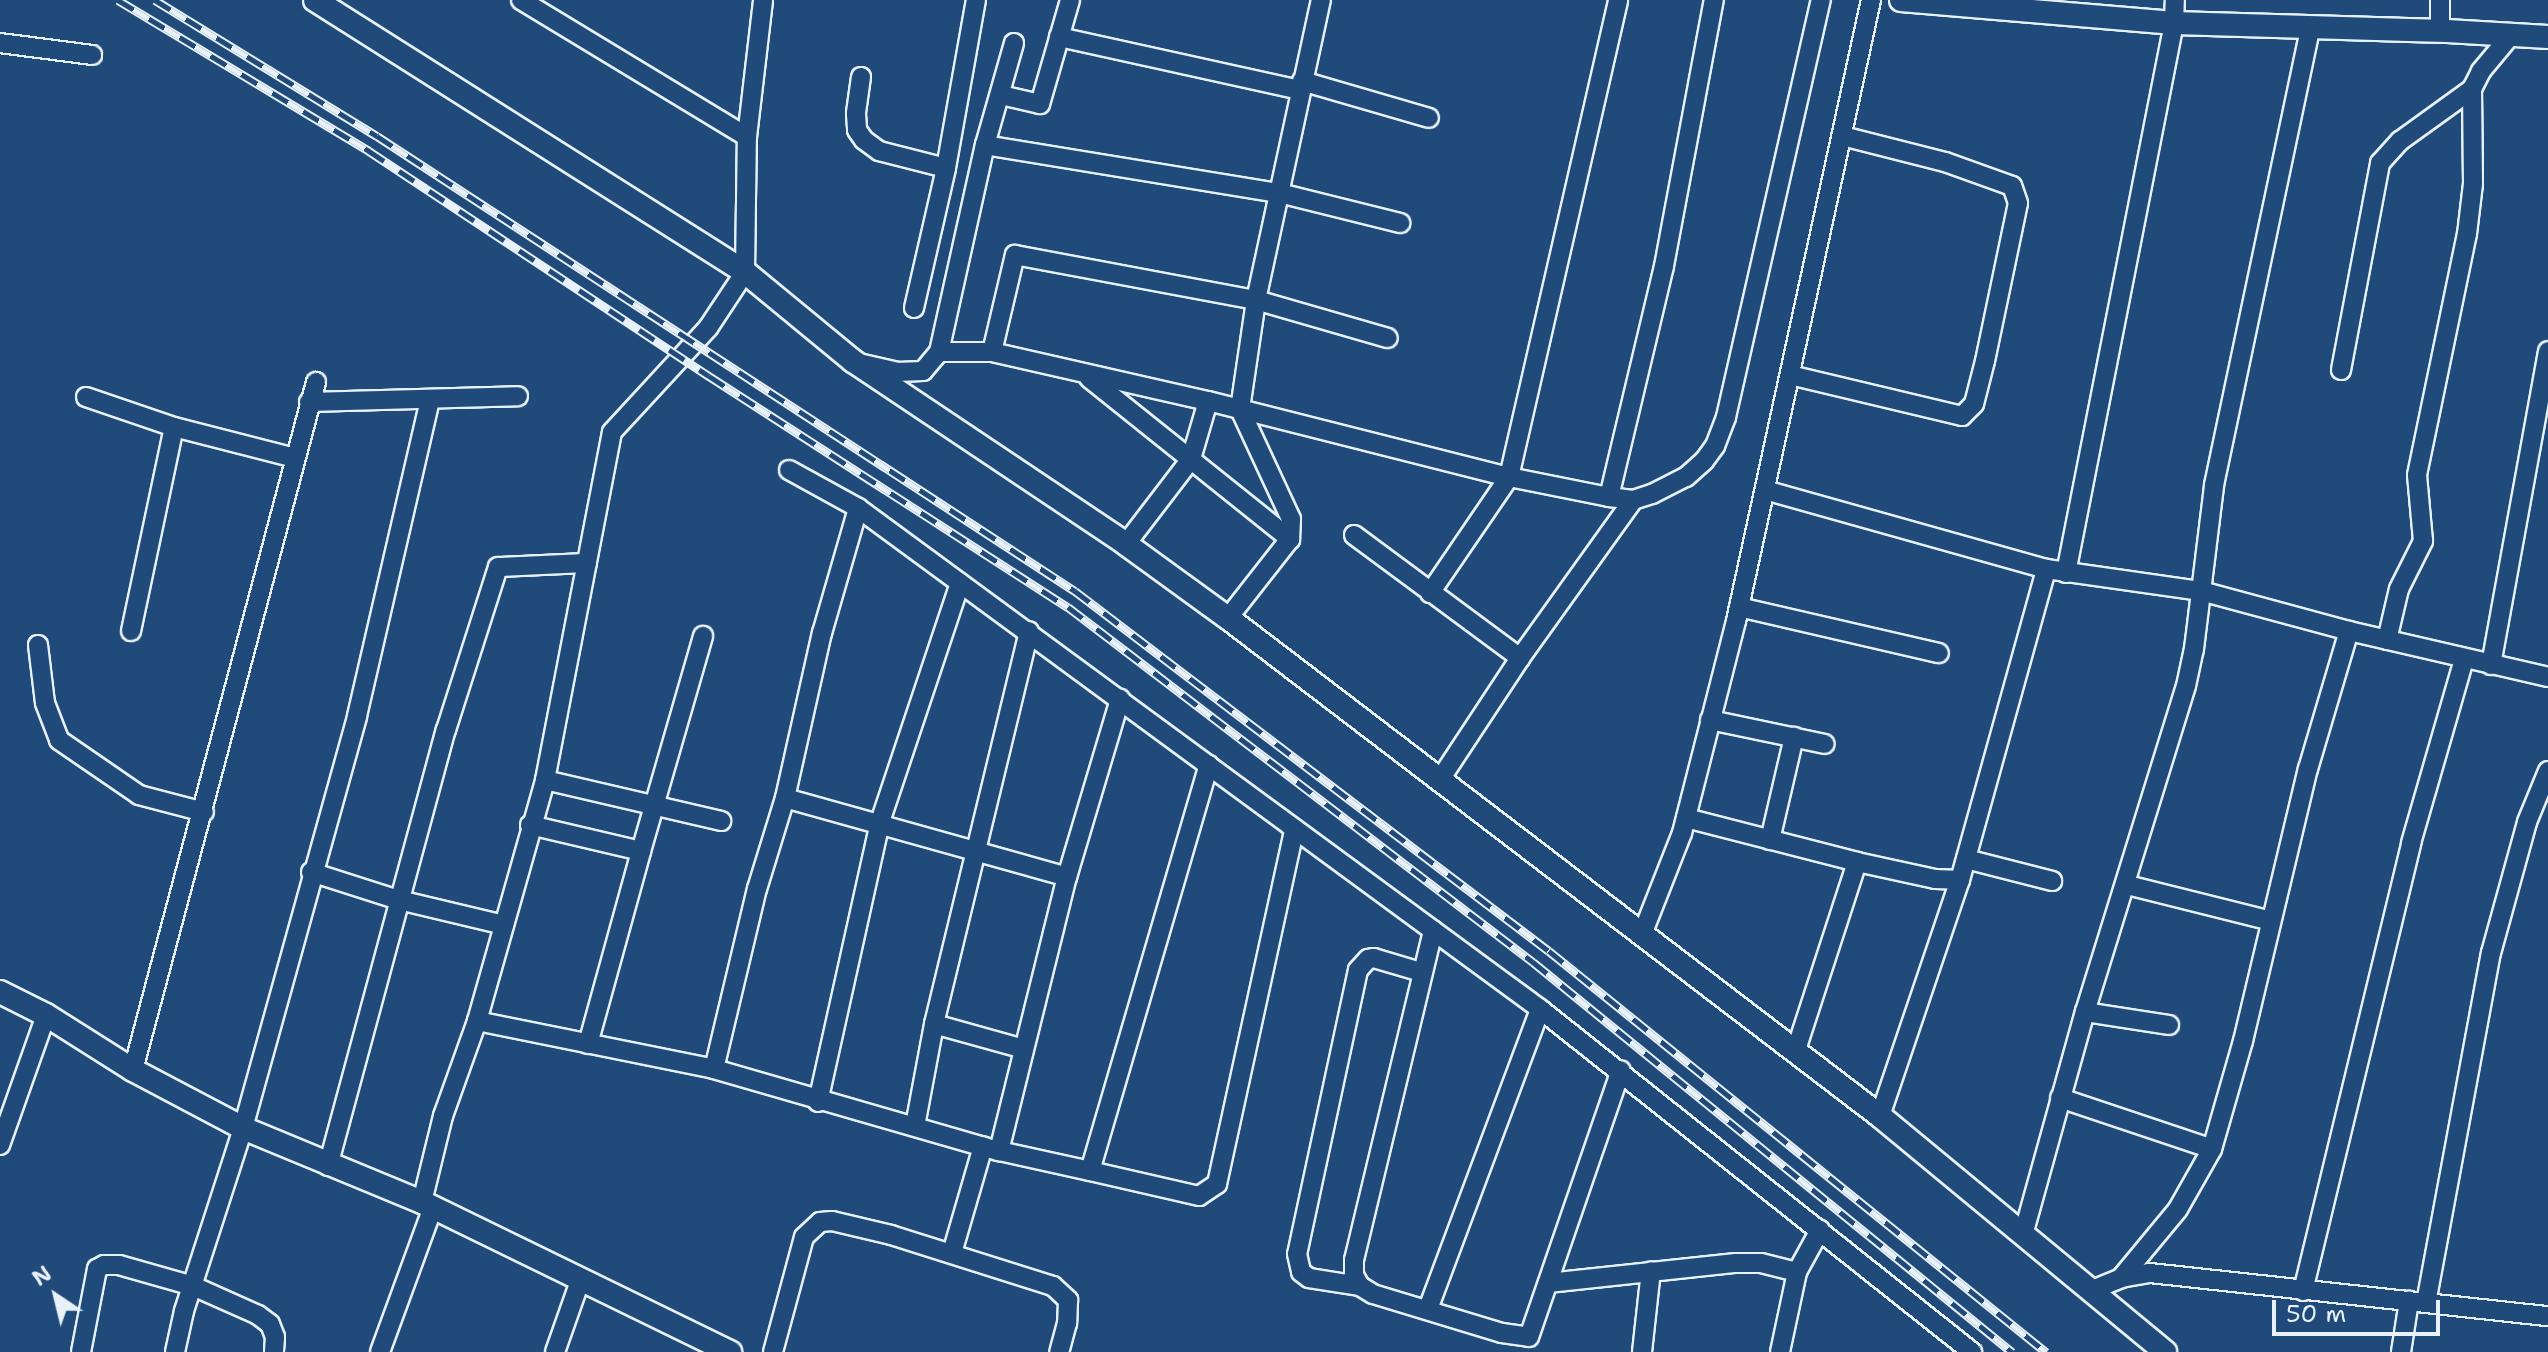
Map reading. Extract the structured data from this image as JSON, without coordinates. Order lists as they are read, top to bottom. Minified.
{"scale_bar":"50 m","north":"top left"}
